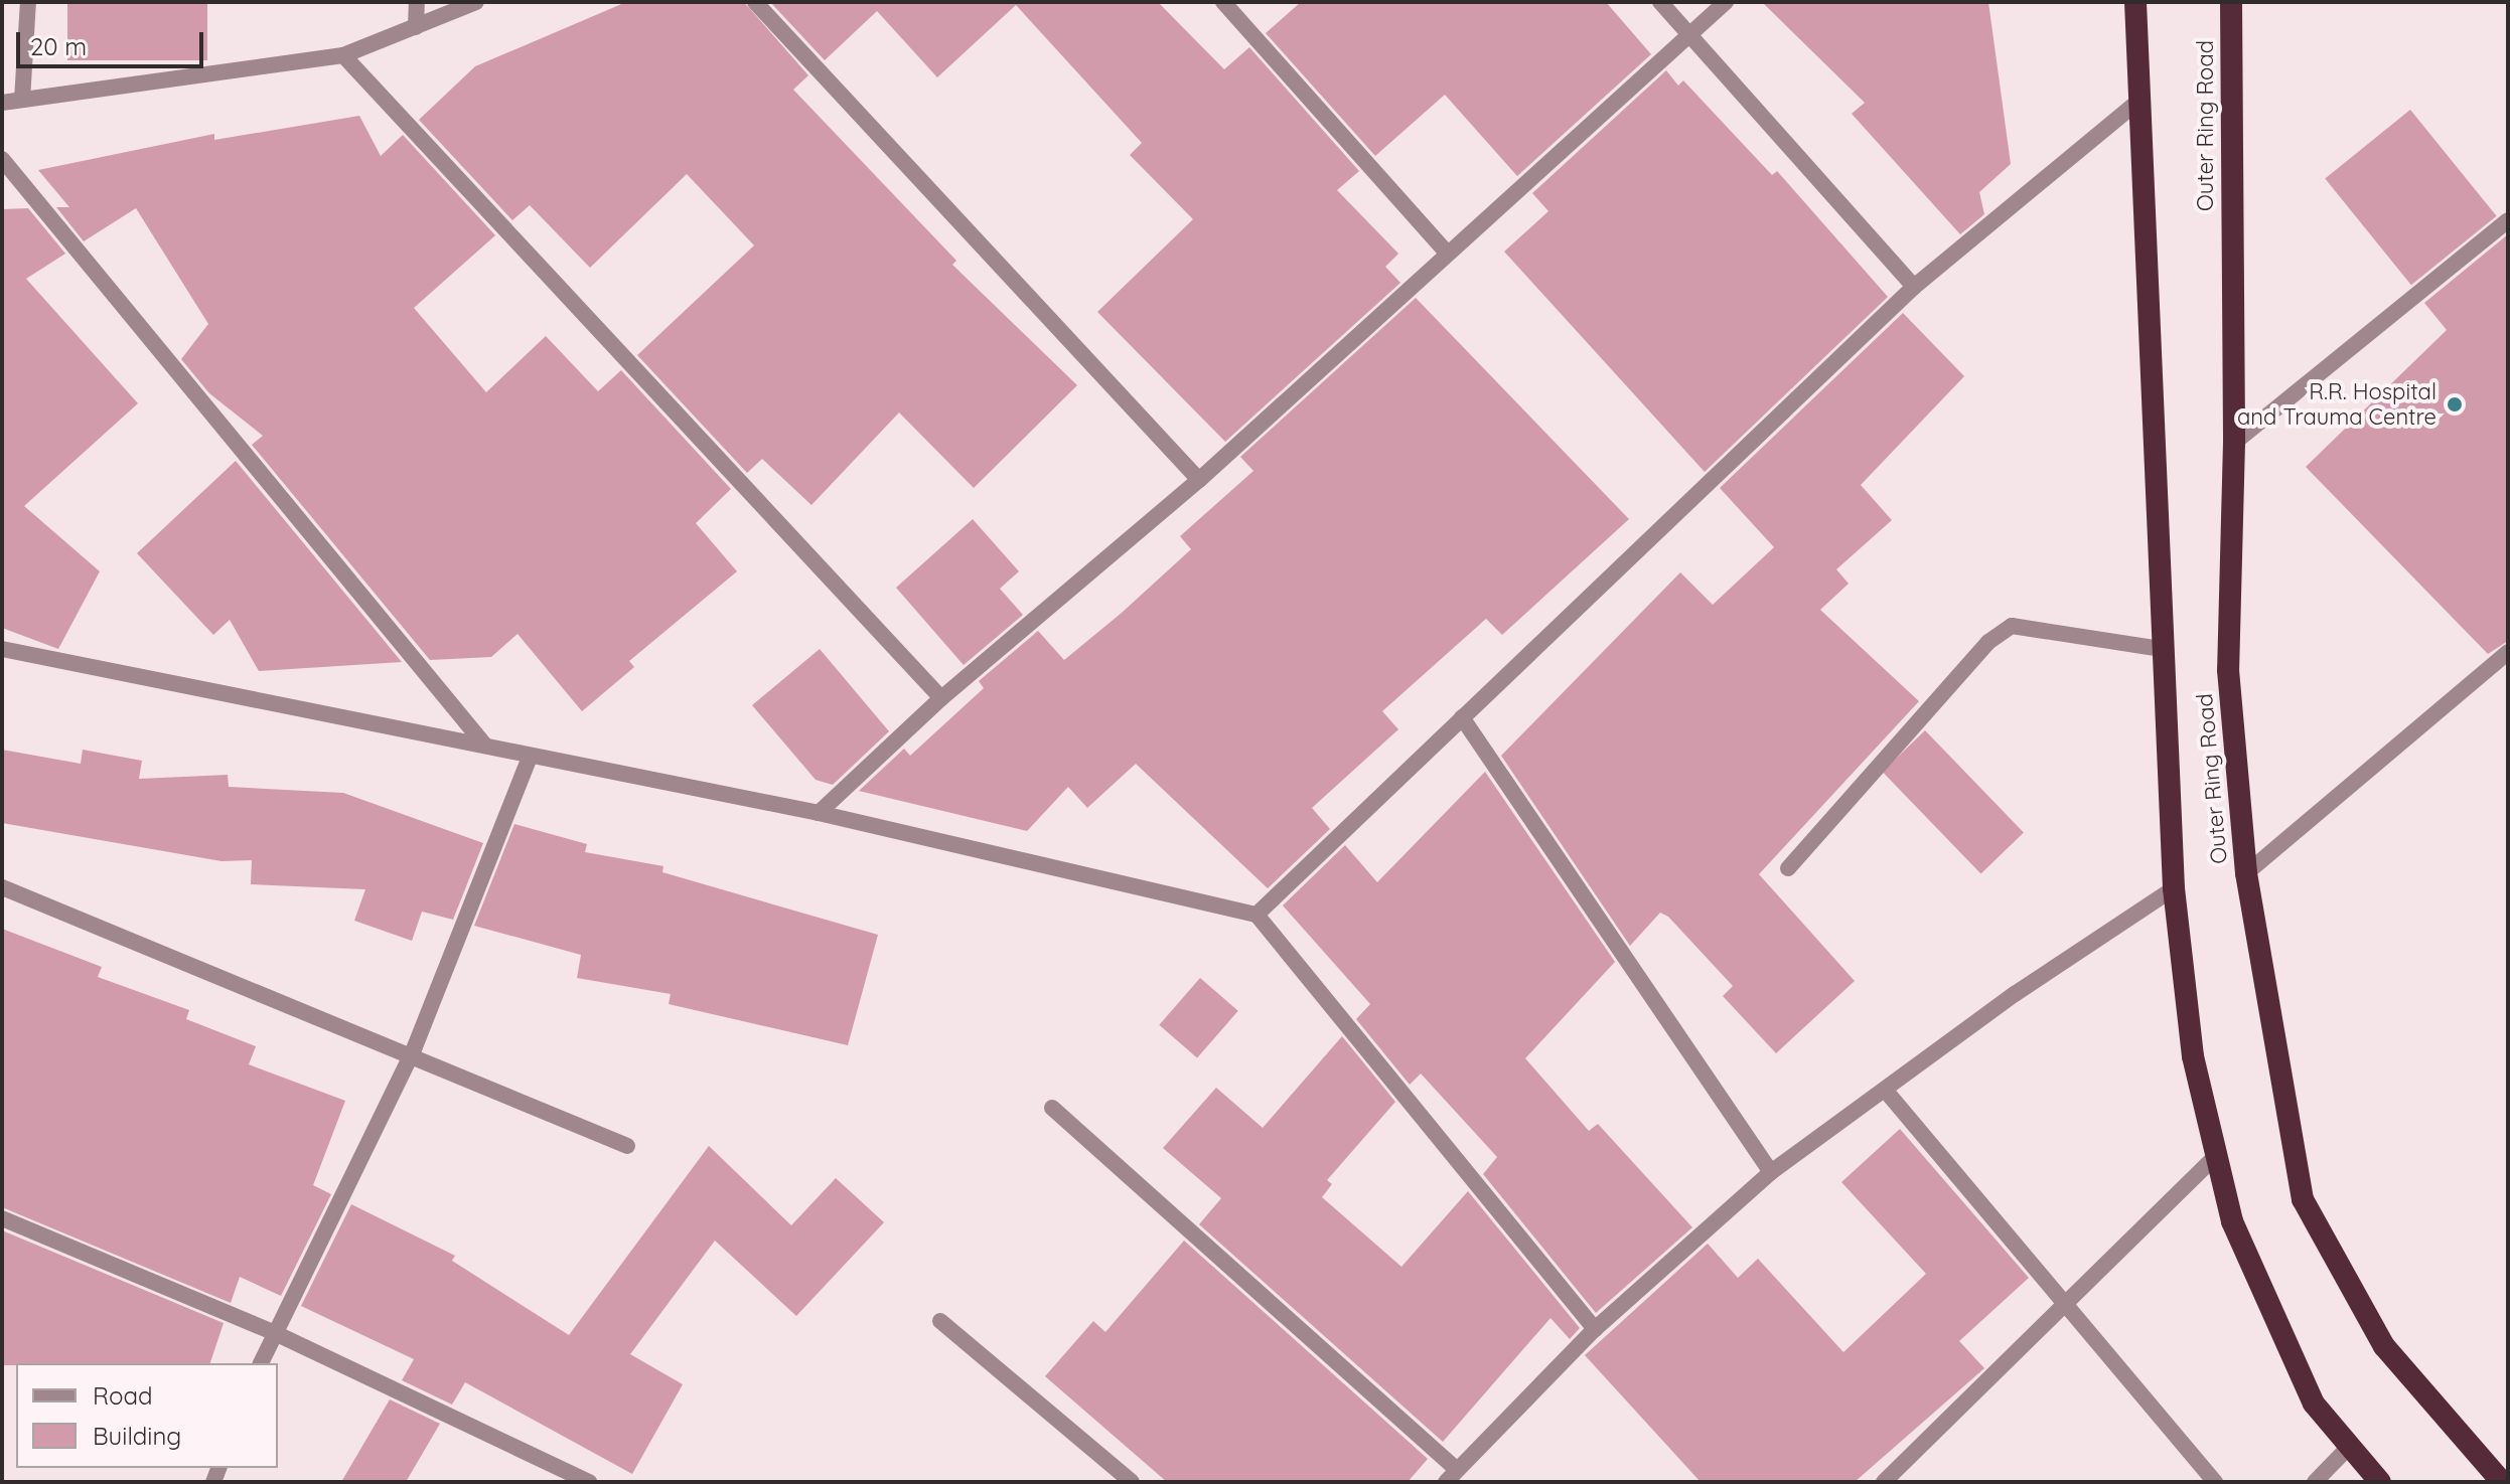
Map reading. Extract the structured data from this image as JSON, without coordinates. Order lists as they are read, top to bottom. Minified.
{"streets":{"highway":["Outer Ring Road"]},"places":["R.R. Hospital and Trauma Centre"],"legend":["Road","Building"],"scale_bar":"20 m"}
